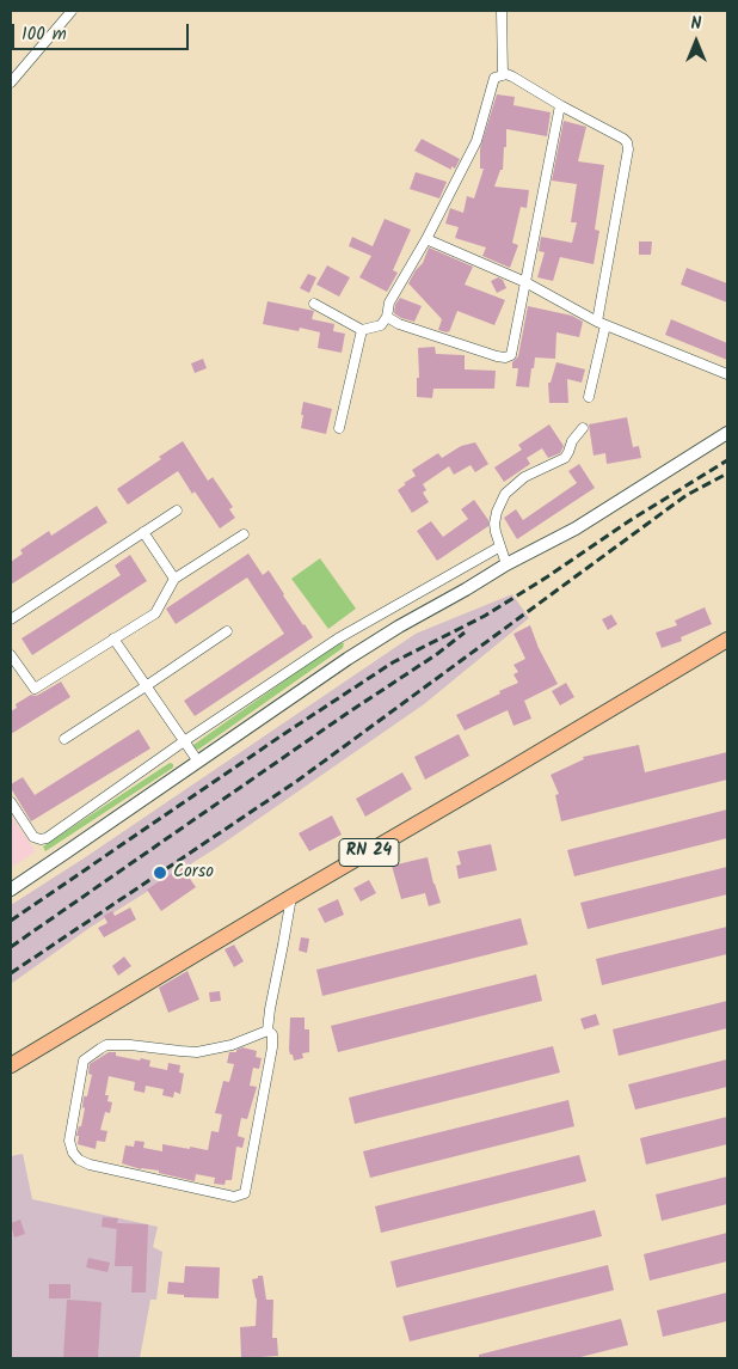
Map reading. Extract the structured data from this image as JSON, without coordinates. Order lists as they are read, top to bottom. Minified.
{"streets":{"main road":["RN 24"]},"places":["Corso"],"scale_bar":"100 m","north":"top"}
